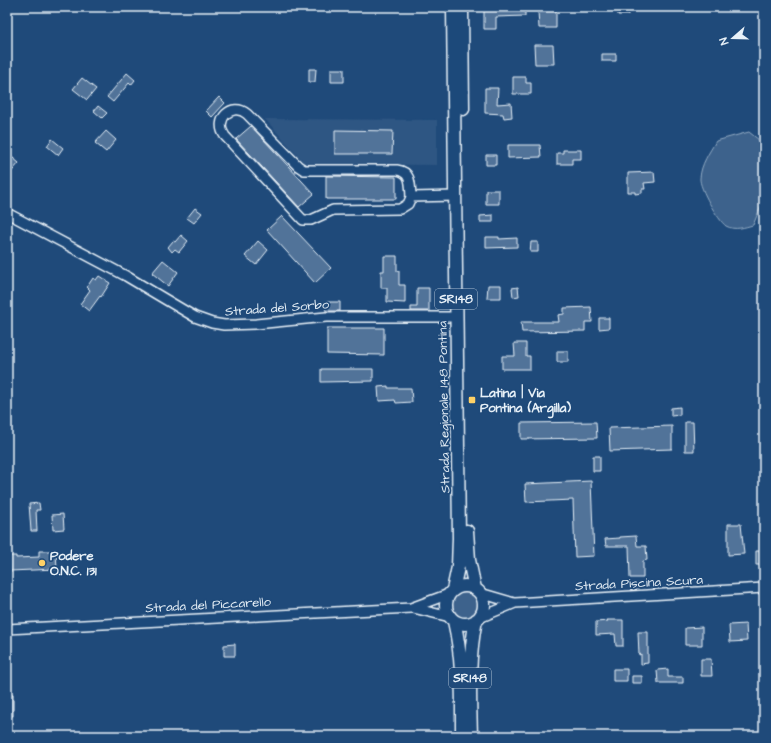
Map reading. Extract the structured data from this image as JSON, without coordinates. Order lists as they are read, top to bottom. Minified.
{"streets":{"main road":["SR148","Strada Regionale 148 Pontina"],"street":["Strada del Sorbo","Strada Piscina Scura","Strada del Piccarello"]},"crossings":[["Strada del Sorbo","Strada Regionale 148 Pontina"],["Strada Regionale 148 Pontina","Strada Piscina Scura"],["Strada Regionale 148 Pontina","Strada del Piccarello"],["Strada Piscina Scura","Strada del Piccarello"]],"places":{"transit":["Latina | Via Pontina (Argilla)"],"other":["Podere O.N.C. 131"]},"north":"left"}
